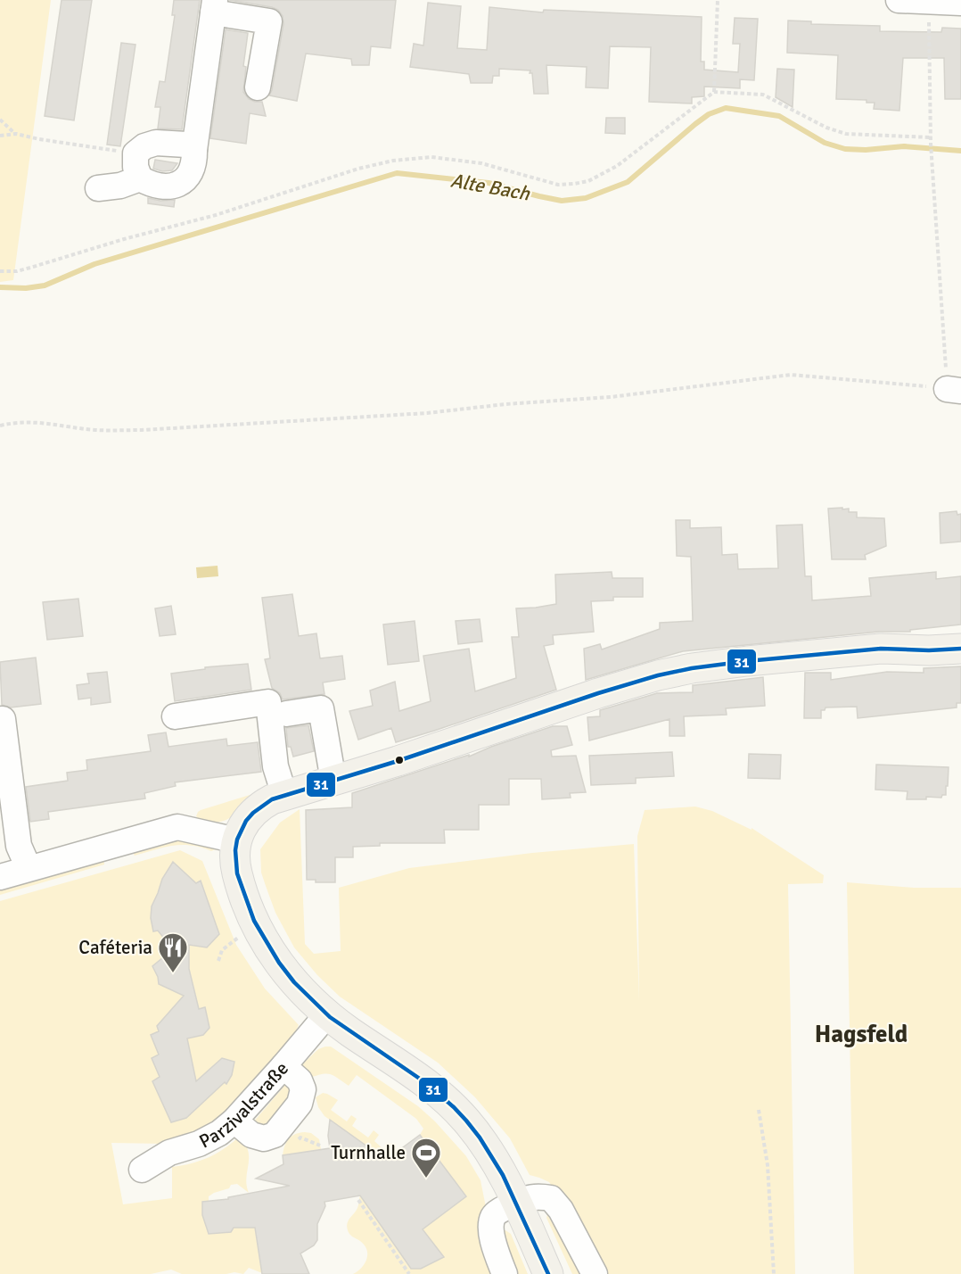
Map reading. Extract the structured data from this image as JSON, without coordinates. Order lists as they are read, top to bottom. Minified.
{"streets":{"street":["Parzivalstraße"]},"districts":["Hagsfeld"],"water":["Alte Bach"],"places":{"restaurant":["Caféteria"],"sports":["Turnhalle"]},"lines":["transit line 31"]}
